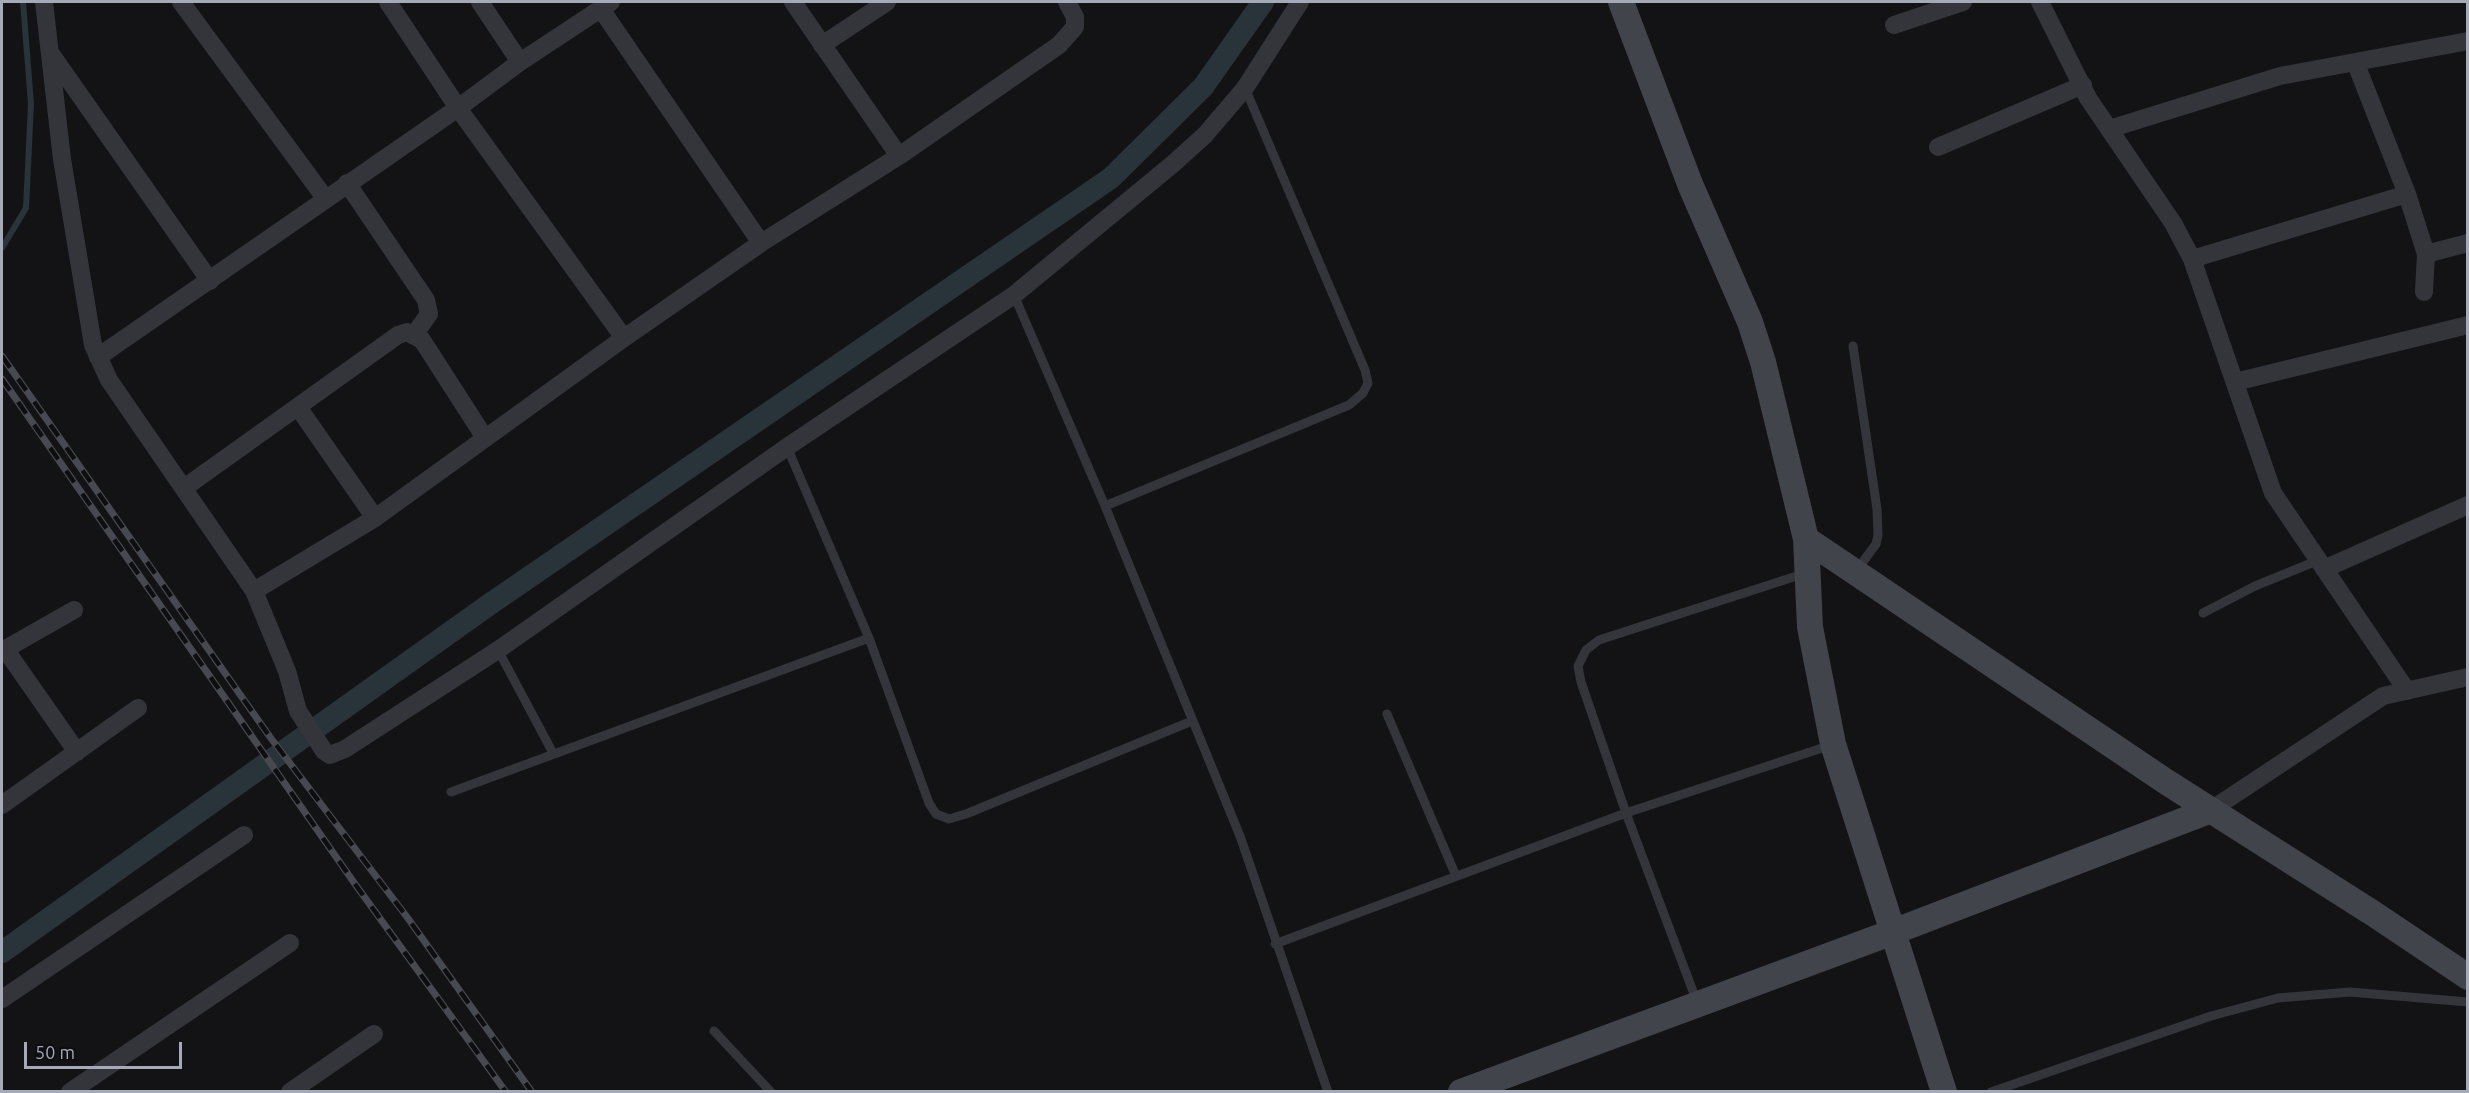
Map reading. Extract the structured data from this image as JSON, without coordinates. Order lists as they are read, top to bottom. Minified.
{"scale_bar":"50 m"}
